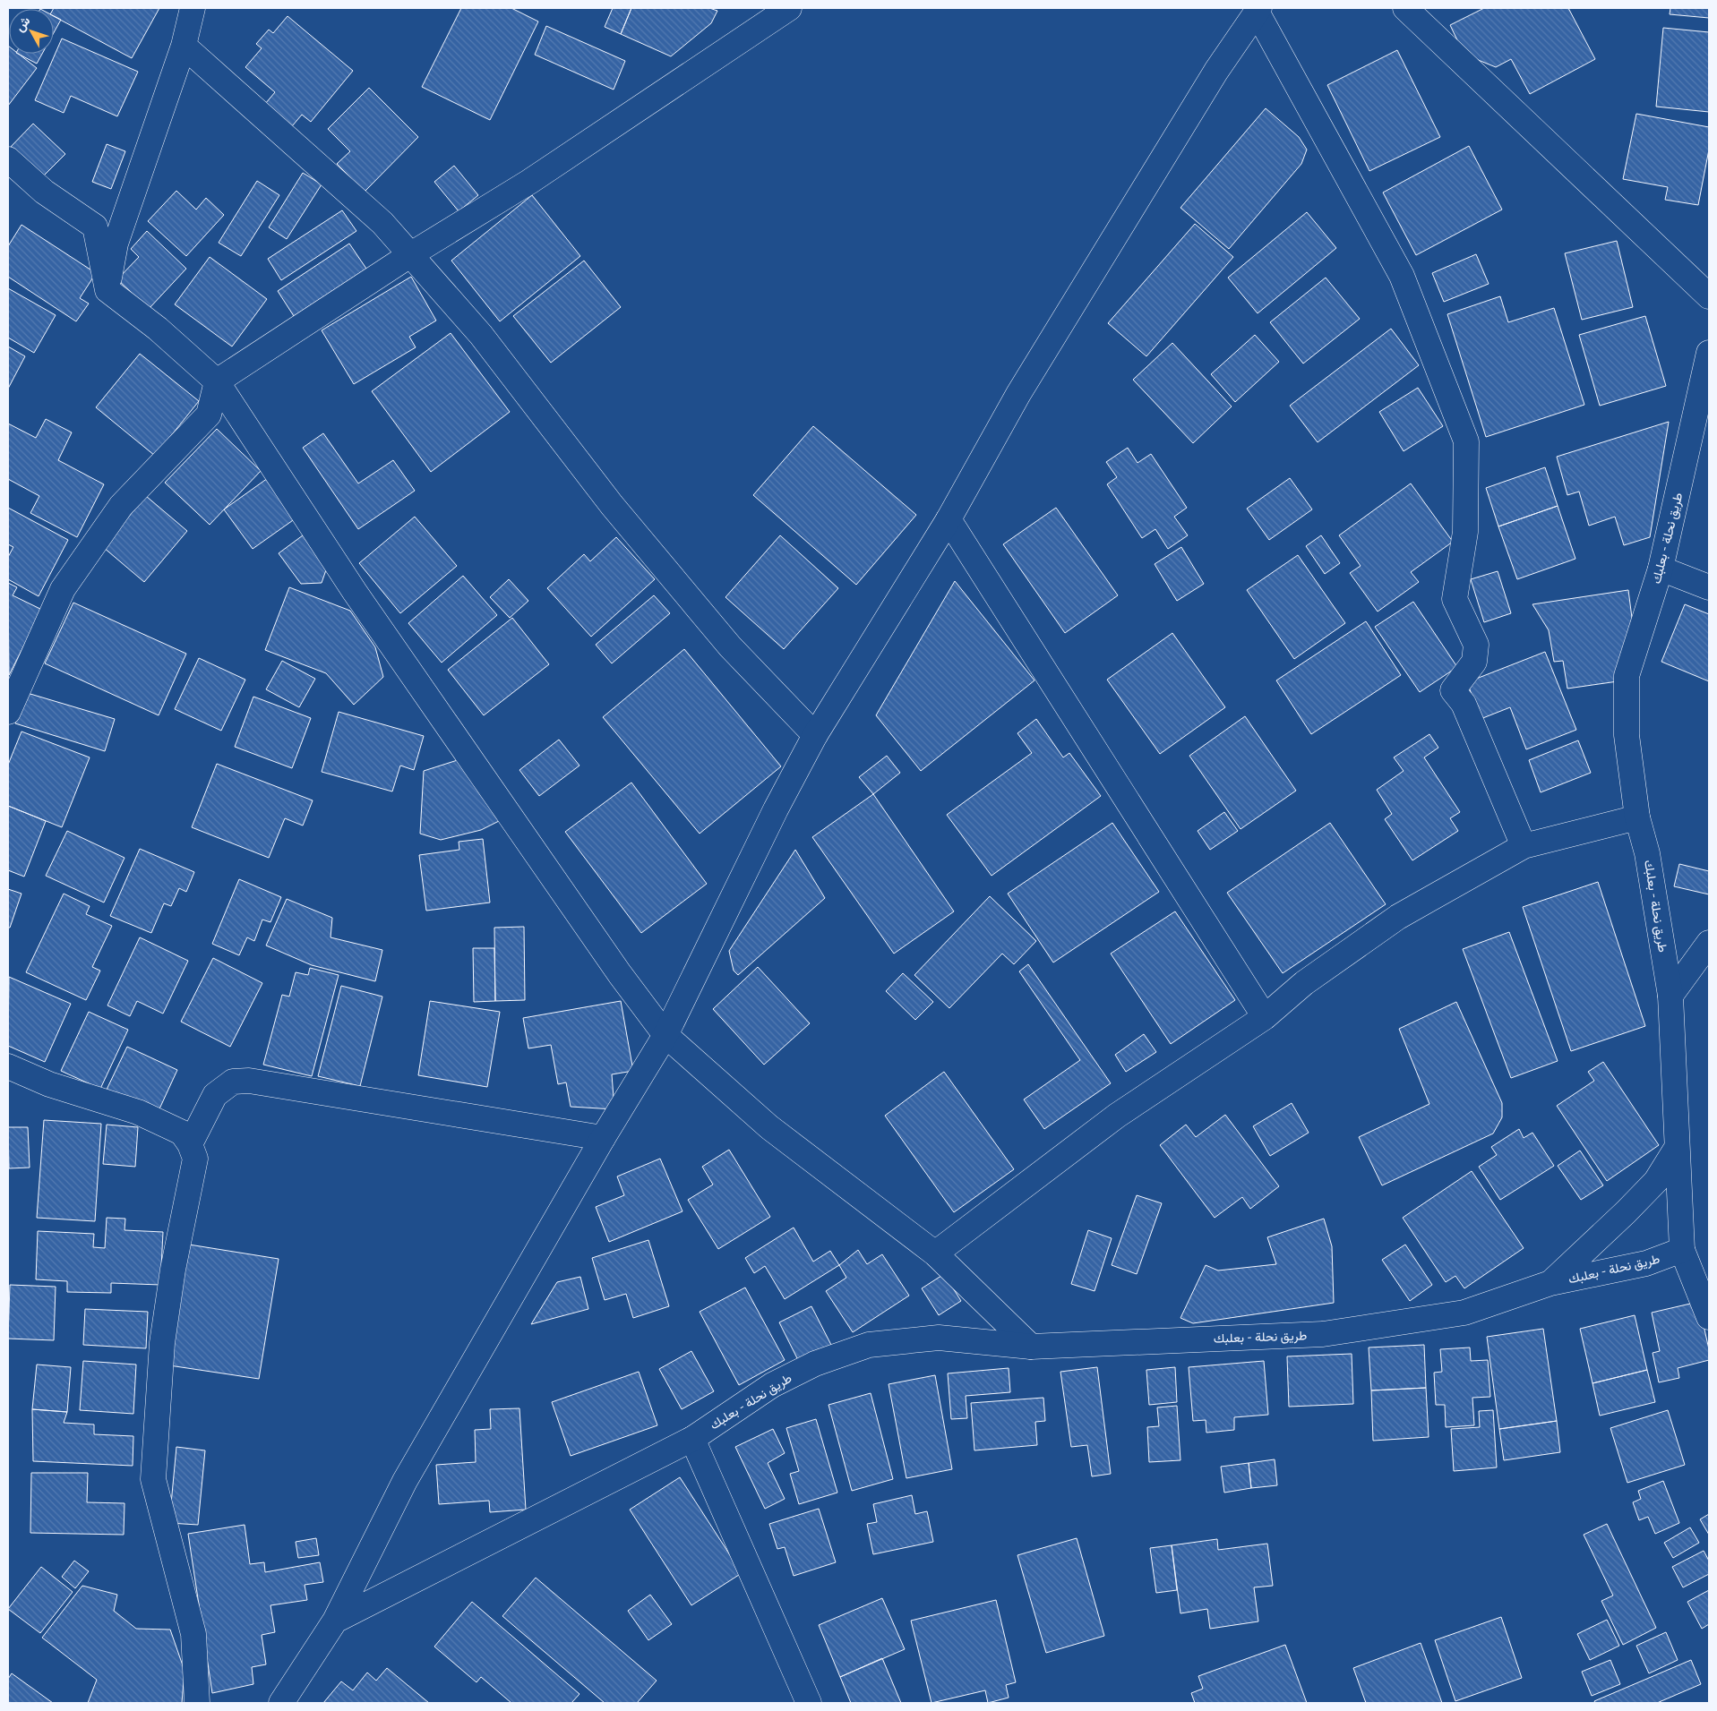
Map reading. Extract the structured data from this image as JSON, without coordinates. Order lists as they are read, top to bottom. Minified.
{"streets":{"street":["طريق نحلة - بعلبك"]},"north":"top left"}
